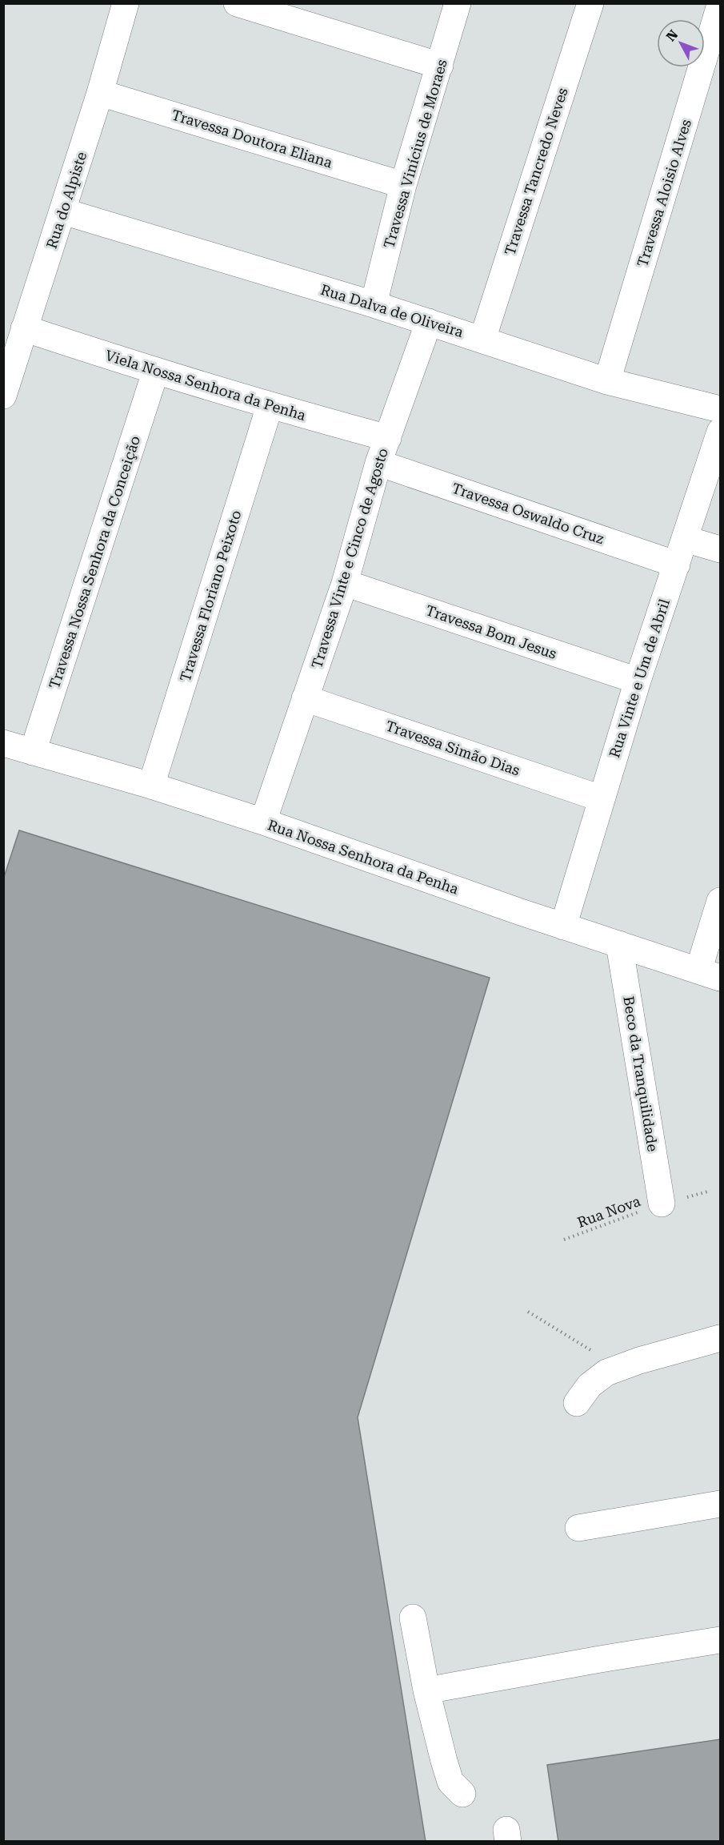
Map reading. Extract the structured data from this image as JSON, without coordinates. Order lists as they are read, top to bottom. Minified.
{"streets":{"street":["Travessa Doutora Eliana","Travessa Vinícius de Moraes","Travessa Tancredo Neves","Travessa Aloisio Alves","Rua do Alpiste","Rua Dalva de Oliveira","Viela Nossa Senhora da Penha","Travessa Oswaldo Cruz","Travessa Vinte e Cinco de Agosto","Travessa Nossa Senhora da Conceição","Travessa Floriano Peixoto","Travessa Bom Jesus","Rua Vinte e Um de Abril","Travessa Simão Dias","Rua Nossa Senhora da Penha","Beco da Tranquilidade"],"path":["Rua Nova"]},"crossings":[["Travessa Doutora Eliana","Travessa Vinícius de Moraes"],["Travessa Doutora Eliana","Rua do Alpiste"],["Travessa Vinícius de Moraes","Rua Dalva de Oliveira"],["Travessa Tancredo Neves","Rua Dalva de Oliveira"],["Travessa Aloisio Alves","Rua Dalva de Oliveira"],["Rua do Alpiste","Rua Dalva de Oliveira"],["Rua do Alpiste","Viela Nossa Senhora da Penha"],["Rua Dalva de Oliveira","Travessa Vinte e Cinco de Agosto"],["Viela Nossa Senhora da Penha","Travessa Vinte e Cinco de Agosto"],["Viela Nossa Senhora da Penha","Travessa Nossa Senhora da Conceição"],["Viela Nossa Senhora da Penha","Travessa Floriano Peixoto"],["Travessa Oswaldo Cruz","Travessa Vinte e Cinco de Agosto"],["Travessa Oswaldo Cruz","Rua Vinte e Um de Abril"],["Travessa Vinte e Cinco de Agosto","Travessa Bom Jesus"],["Travessa Vinte e Cinco de Agosto","Travessa Simão Dias"],["Travessa Vinte e Cinco de Agosto","Rua Nossa Senhora da Penha"],["Travessa Nossa Senhora da Conceição","Rua Nossa Senhora da Penha"],["Travessa Floriano Peixoto","Rua Nossa Senhora da Penha"],["Travessa Bom Jesus","Rua Vinte e Um de Abril"],["Rua Vinte e Um de Abril","Travessa Simão Dias"],["Rua Vinte e Um de Abril","Rua Nossa Senhora da Penha"],["Rua Nossa Senhora da Penha","Beco da Tranquilidade"],["Beco da Tranquilidade","Rua Nova"]],"north":"top left"}
